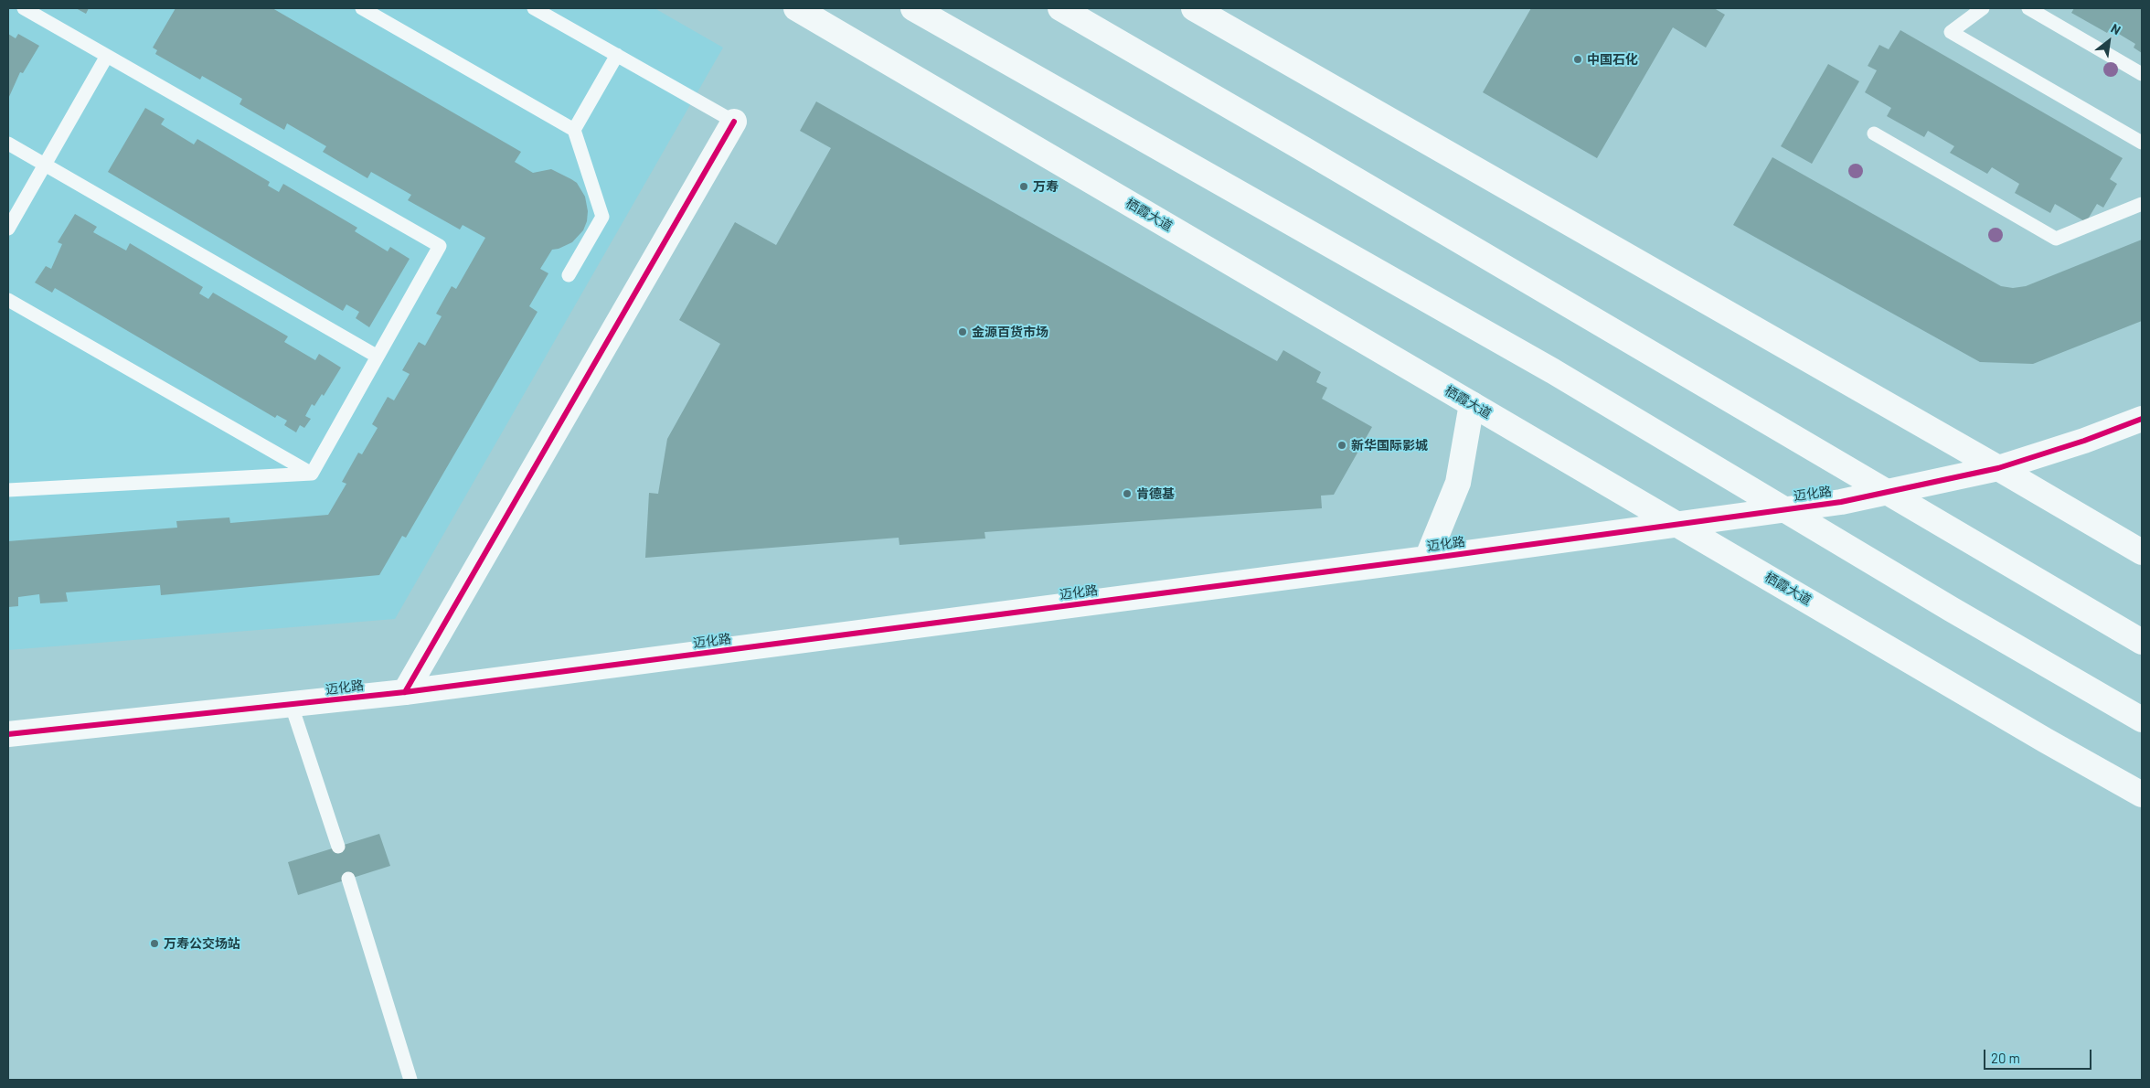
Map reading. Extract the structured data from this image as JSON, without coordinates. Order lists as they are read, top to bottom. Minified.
{"streets":{"main road":["栖霞大道","迈化路"]},"crossings":[["栖霞大道","迈化路"]],"places":["中国石化","万寿","金源百货市场","新华国际影城","肯德基","万寿公交场站"],"scale_bar":"20 m","north":"top right"}
